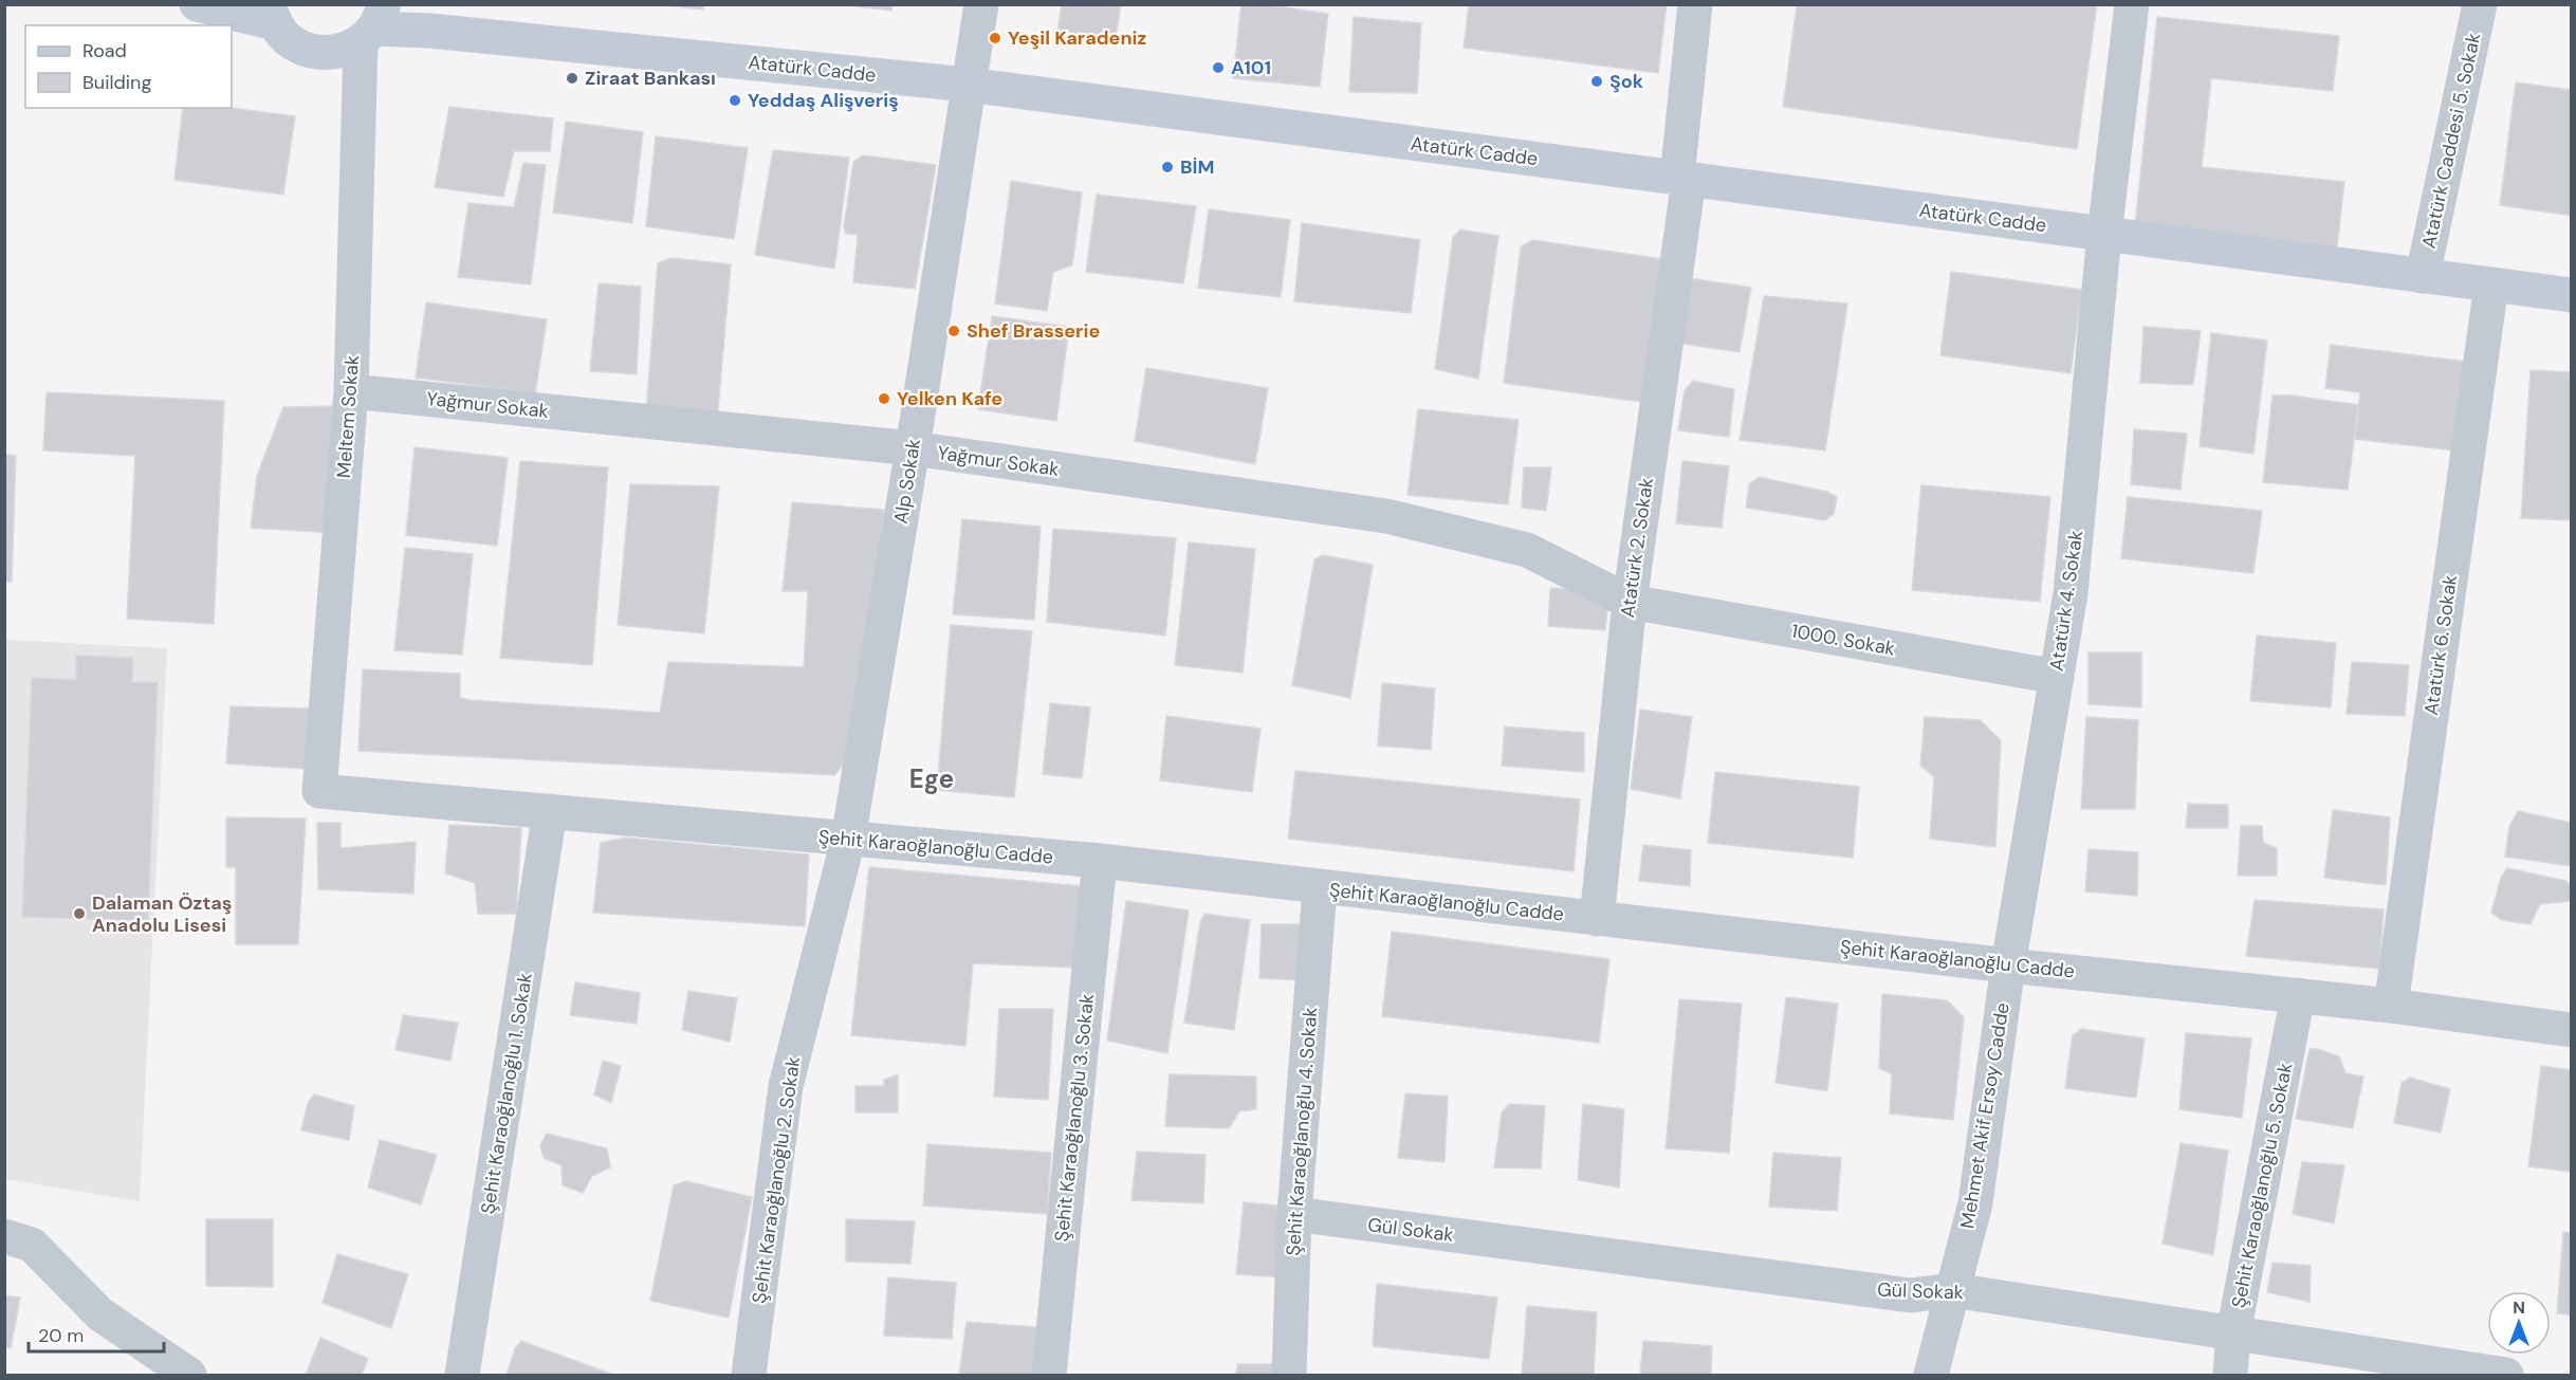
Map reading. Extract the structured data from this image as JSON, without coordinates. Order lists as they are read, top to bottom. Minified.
{"streets":{"main road":["Atatürk Cadde"],"street":["Atatürk Caddesi 5. Sokak","Yağmur Sokak","Meltem Sokak","Alp Sokak","Atatürk 2. Sokak","Atatürk 4. Sokak","1000. Sokak","Atatürk 6. Sokak","Şehit Karaoğlanoğlu Cadde","Şehit Karaoğlanoğlu 1. Sokak","Mehmet Akif Ersoy Cadde","Şehit Karaoğlanoğlu 3. Sokak","Şehit Karaoğlanoğlu 4. Sokak","Şehit Karaoğlanoğlu 2. Sokak","Şehit Karaoğlanoğlu 5. Sokak","Gül Sokak"]},"crossings":[["Atatürk Cadde","Atatürk Caddesi 5. Sokak"],["Atatürk Cadde","Meltem Sokak"],["Atatürk Cadde","Alp Sokak"],["Atatürk Cadde","Atatürk 2. Sokak"],["Atatürk Cadde","Atatürk 4. Sokak"],["Atatürk Cadde","Atatürk 6. Sokak"],["Yağmur Sokak","Meltem Sokak"],["Yağmur Sokak","Alp Sokak"],["Yağmur Sokak","Atatürk 2. Sokak"],["Yağmur Sokak","1000. Sokak"],["Meltem Sokak","Şehit Karaoğlanoğlu Cadde"],["Alp Sokak","Şehit Karaoğlanoğlu Cadde"],["Alp Sokak","Şehit Karaoğlanoğlu 2. Sokak"],["Atatürk 2. Sokak","1000. Sokak"],["Atatürk 2. Sokak","Şehit Karaoğlanoğlu Cadde"],["Atatürk 4. Sokak","1000. Sokak"],["Atatürk 4. Sokak","Şehit Karaoğlanoğlu Cadde"],["Atatürk 4. Sokak","Mehmet Akif Ersoy Cadde"],["Atatürk 6. Sokak","Şehit Karaoğlanoğlu Cadde"],["Şehit Karaoğlanoğlu Cadde","Şehit Karaoğlanoğlu 1. Sokak"],["Şehit Karaoğlanoğlu Cadde","Mehmet Akif Ersoy Cadde"],["Şehit Karaoğlanoğlu Cadde","Şehit Karaoğlanoğlu 3. Sokak"],["Şehit Karaoğlanoğlu Cadde","Şehit Karaoğlanoğlu 4. Sokak"],["Şehit Karaoğlanoğlu Cadde","Şehit Karaoğlanoğlu 2. Sokak"],["Şehit Karaoğlanoğlu Cadde","Şehit Karaoğlanoğlu 5. Sokak"],["Mehmet Akif Ersoy Cadde","Gül Sokak"],["Şehit Karaoğlanoğlu 4. Sokak","Gül Sokak"],["Şehit Karaoğlanoğlu 5. Sokak","Gül Sokak"]],"districts":["Ege"],"places":["Yeşil Karadeniz","A101","Ziraat Bankası","Şok","Yeddaş Alişveriş","BİM","Shef Brasserie","Yelken Kafe","Dalaman Öztaş Anadolu Lisesi"],"legend":["Road","Building"],"scale_bar":"20 m","north":"top"}
